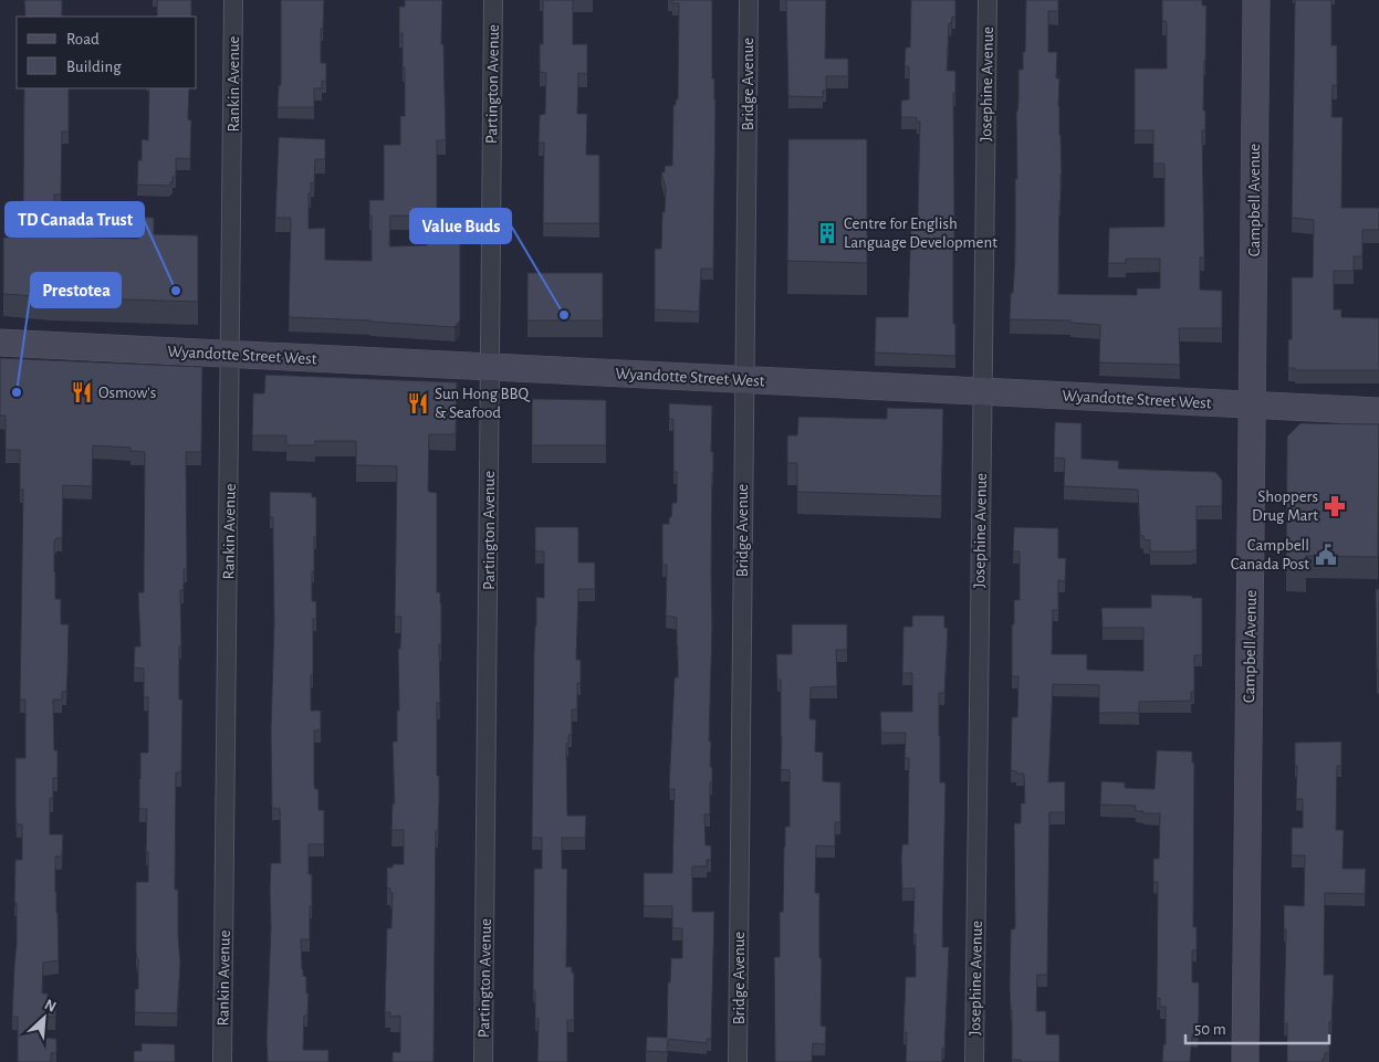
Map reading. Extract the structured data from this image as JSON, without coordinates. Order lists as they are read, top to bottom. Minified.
{"streets":{"main road":["Campbell Avenue","Wyandotte Street West"],"street":["Rankin Avenue","Partington Avenue","Bridge Avenue","Josephine Avenue"]},"crossings":[["Rankin Avenue","Wyandotte Street West"],["Partington Avenue","Wyandotte Street West"],["Bridge Avenue","Wyandotte Street West"],["Josephine Avenue","Wyandotte Street West"],["Campbell Avenue","Wyandotte Street West"]],"places":{"building":["Centre for English Language Development"],"other":["TD Canada Trust","Value Buds","Prestotea"],"restaurant":["Osmow's","Sun Hong BBQ & Seafood"],"pharmacy":["Shoppers Drug Mart"],"public building":["Campbell Canada Post"]},"legend":["Road","Building"],"scale_bar":"50 m","north":"top right"}
